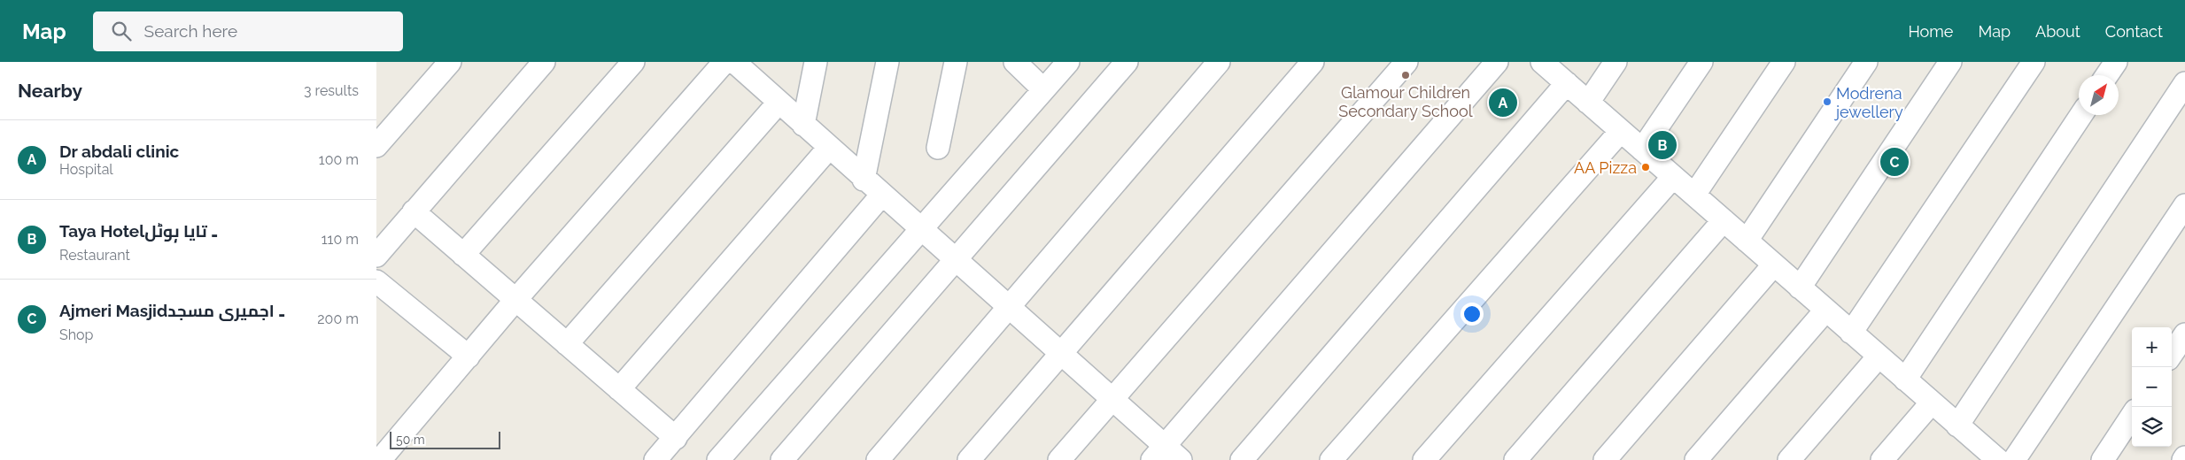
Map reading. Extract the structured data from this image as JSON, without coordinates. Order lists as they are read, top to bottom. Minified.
{"places":["Glamour Children Secondary School","Modrena jewellery","AA Pizza"],"scale_bar":"50 m","north":"top right","page":{"header":"Map","search":"Search here","nav":["Home","Map","About","Contact"],"heading":["Nearby","3 results"],"pins":["A","B","C"],"list":[{"mark":"A","name":"Dr abdali clinic","note":"Hospital","value":"100 m"},{"mark":"B","name":"Taya Hotel۔ تایا ہوٹل","note":"Restaurant","value":"110 m"},{"mark":"C","name":"Ajmeri Masjid۔ اجمیری مسجد","note":"Shop","value":"200 m"}],"map_buttons":["+","−"],"scale":"50 m"}}
